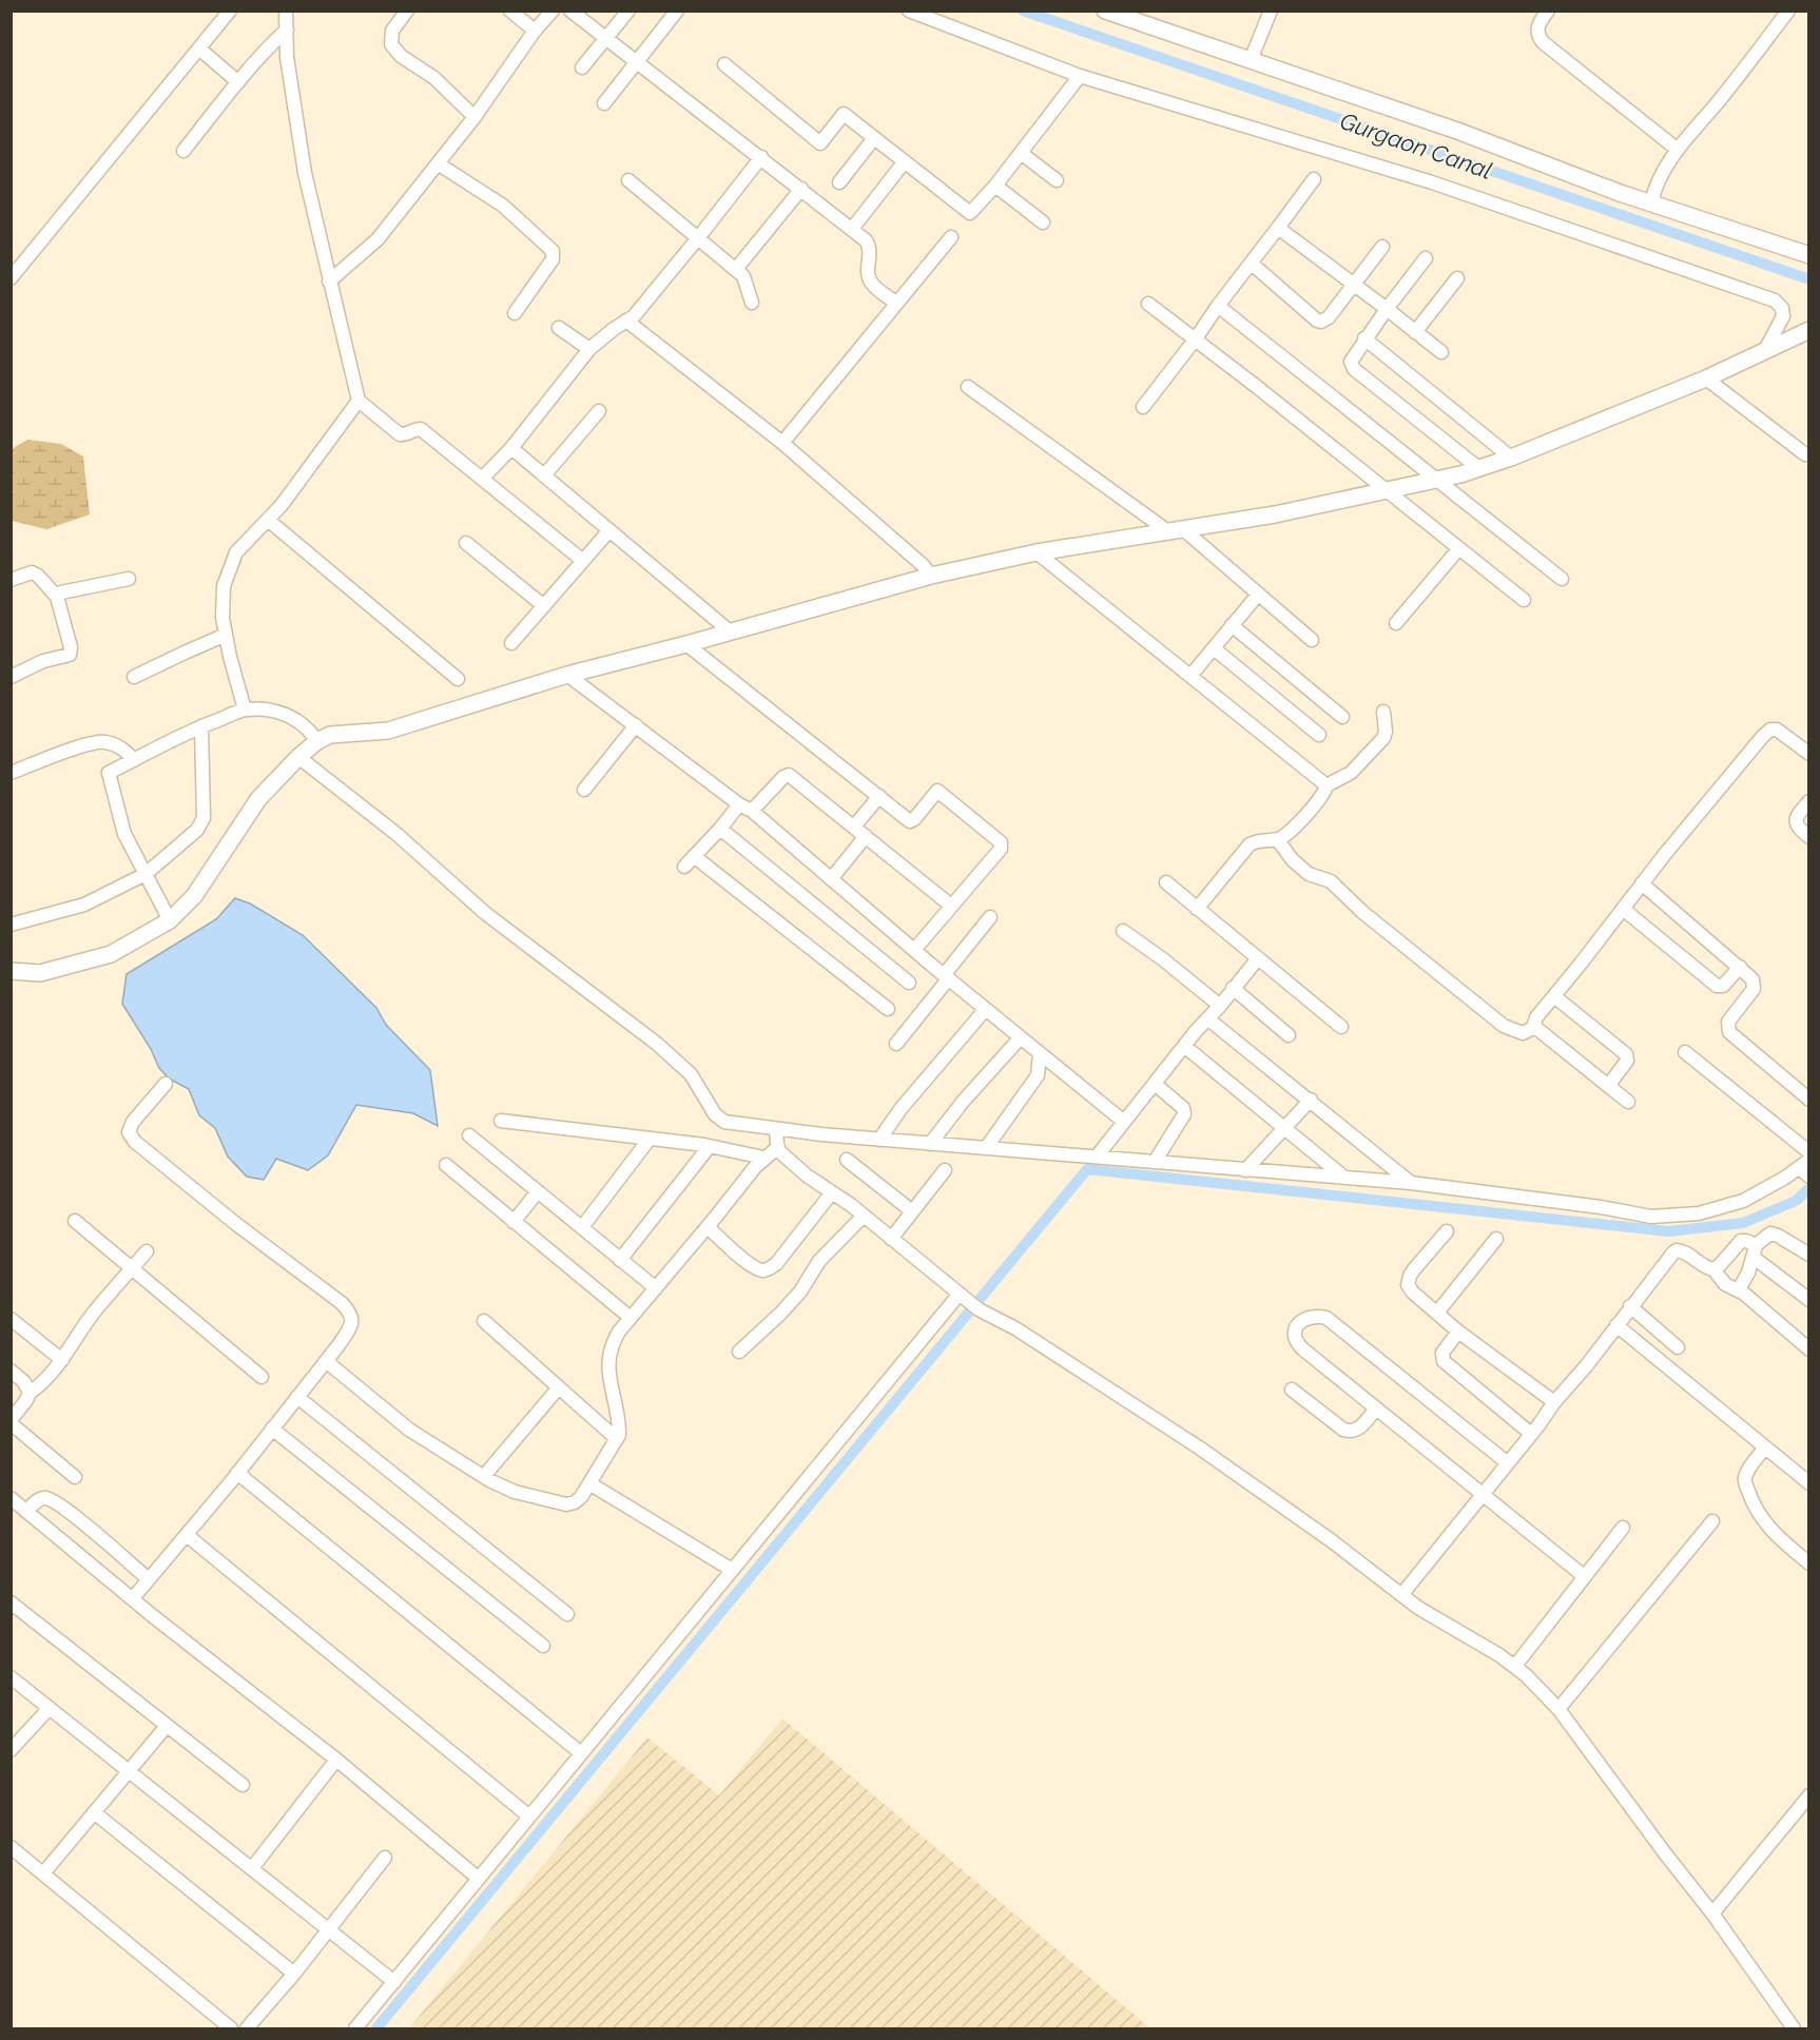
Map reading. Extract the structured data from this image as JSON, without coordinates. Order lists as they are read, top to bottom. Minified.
{"water":["Gurgaon Canal"]}
